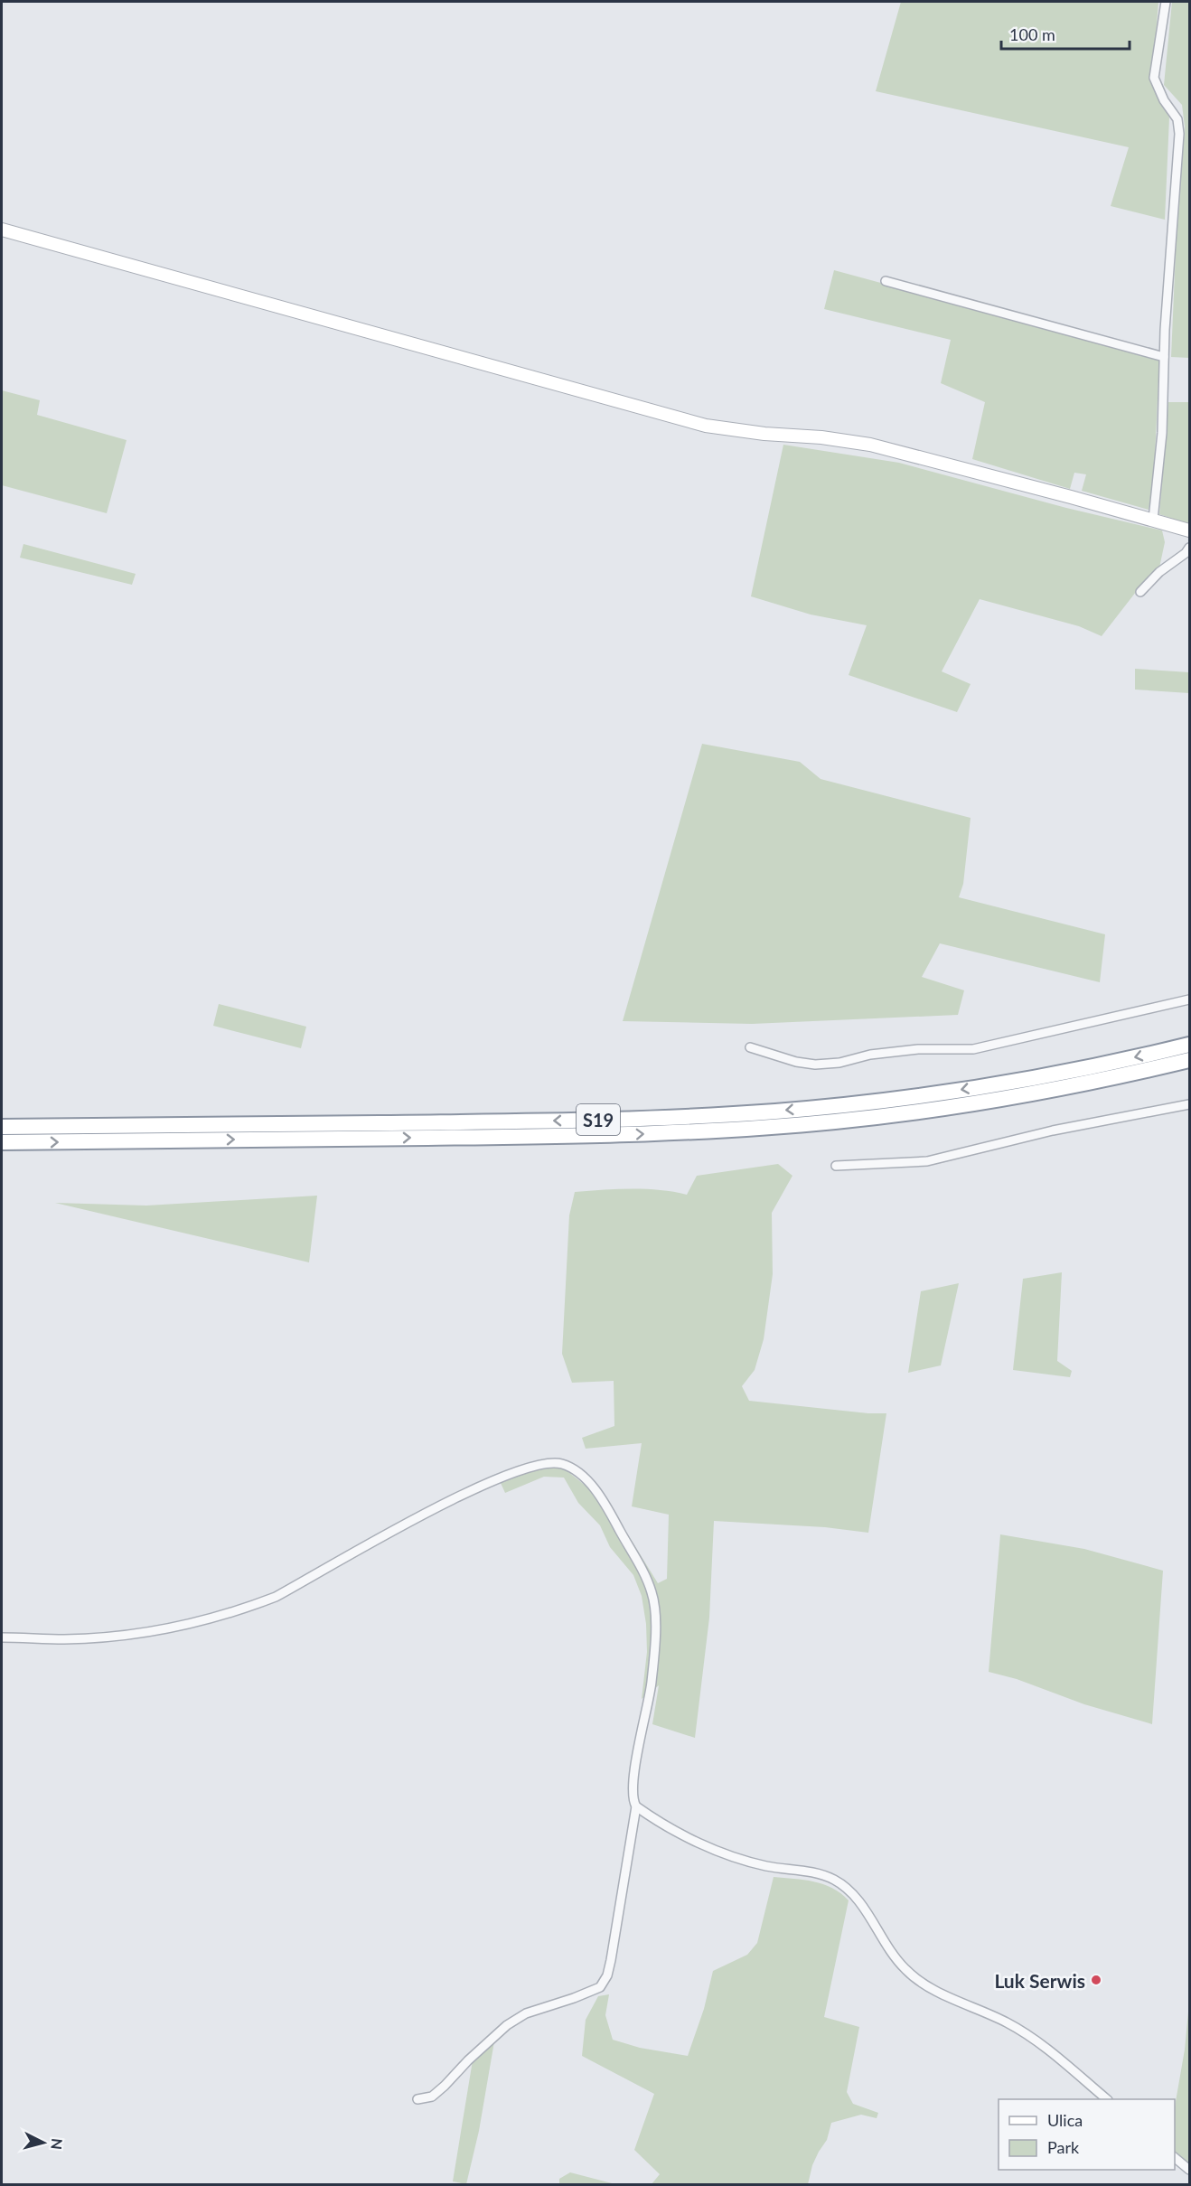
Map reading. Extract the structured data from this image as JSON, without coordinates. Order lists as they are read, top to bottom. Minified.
{"streets":{"highway":["S19"]},"places":["Luk Serwis"],"legend":["Ulica","Park"],"scale_bar":"100 m","north":"right"}
